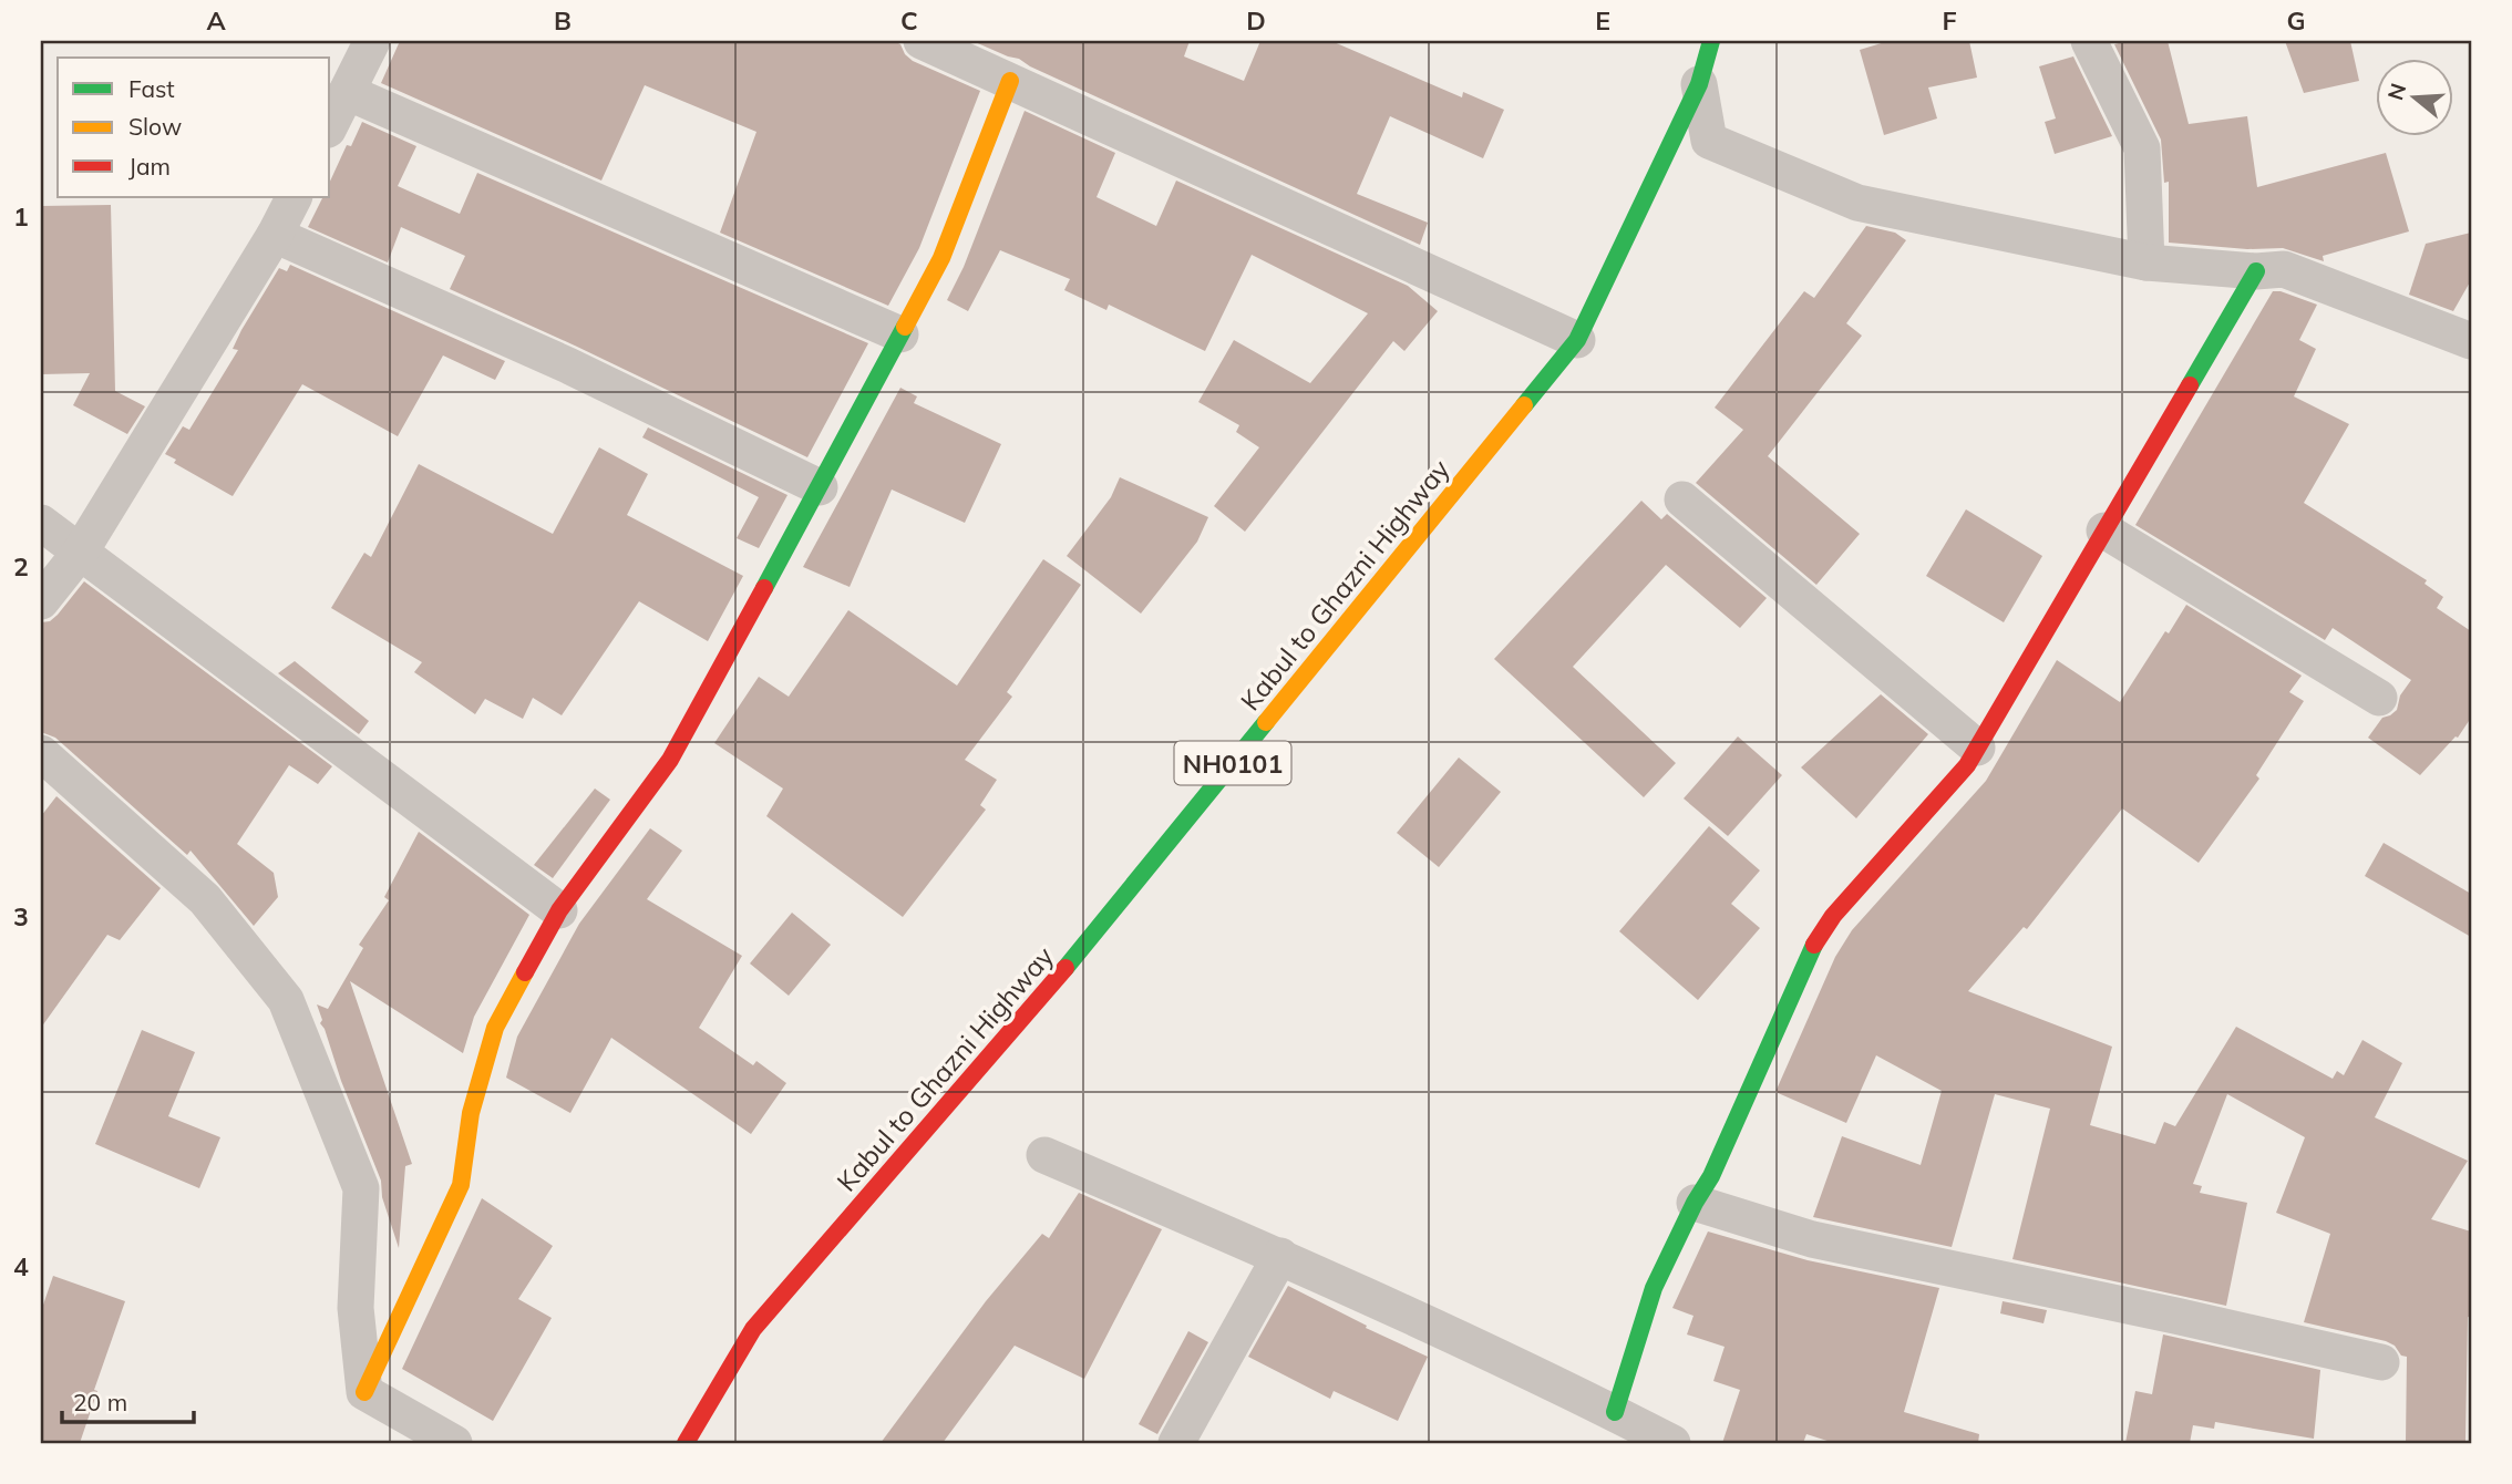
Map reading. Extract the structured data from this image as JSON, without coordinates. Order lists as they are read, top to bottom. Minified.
{"streets":{"main road":["Kabul to Ghazni Highway","NH0101"]},"legend":["Fast","Slow","Jam"],"scale_bar":"20 m","north":"left","grid":{"columns":["A","B","C","D","E","F","G"],"rows":["1","2","3","4"]}}
